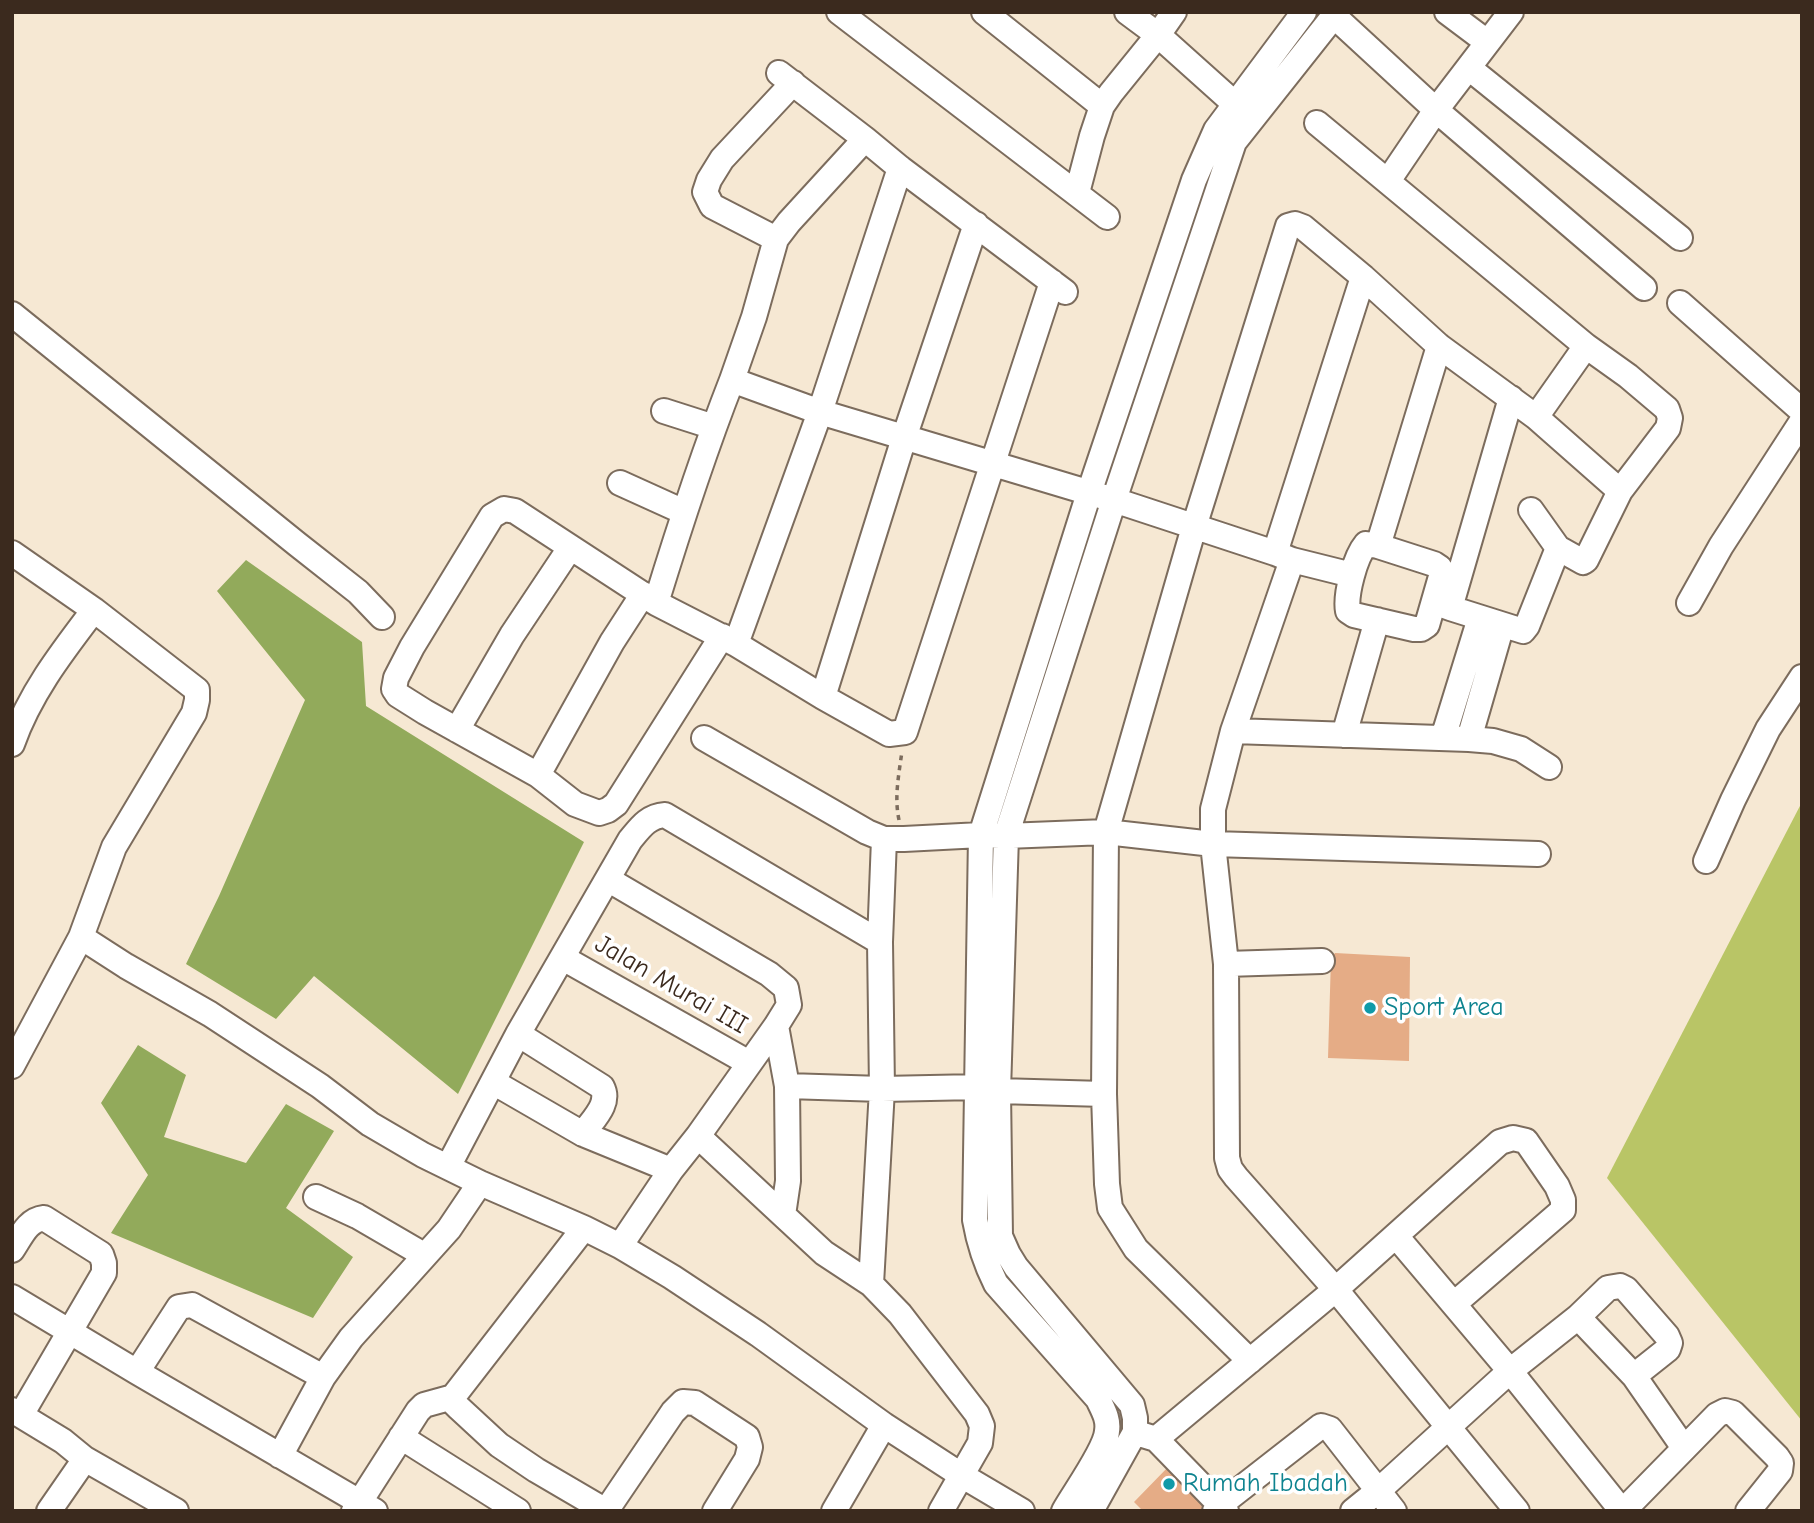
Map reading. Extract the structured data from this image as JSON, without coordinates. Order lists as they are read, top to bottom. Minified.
{"streets":{"street":["Jalan Murai III"]},"places":["Sport Area","Rumah Ibadah"]}
